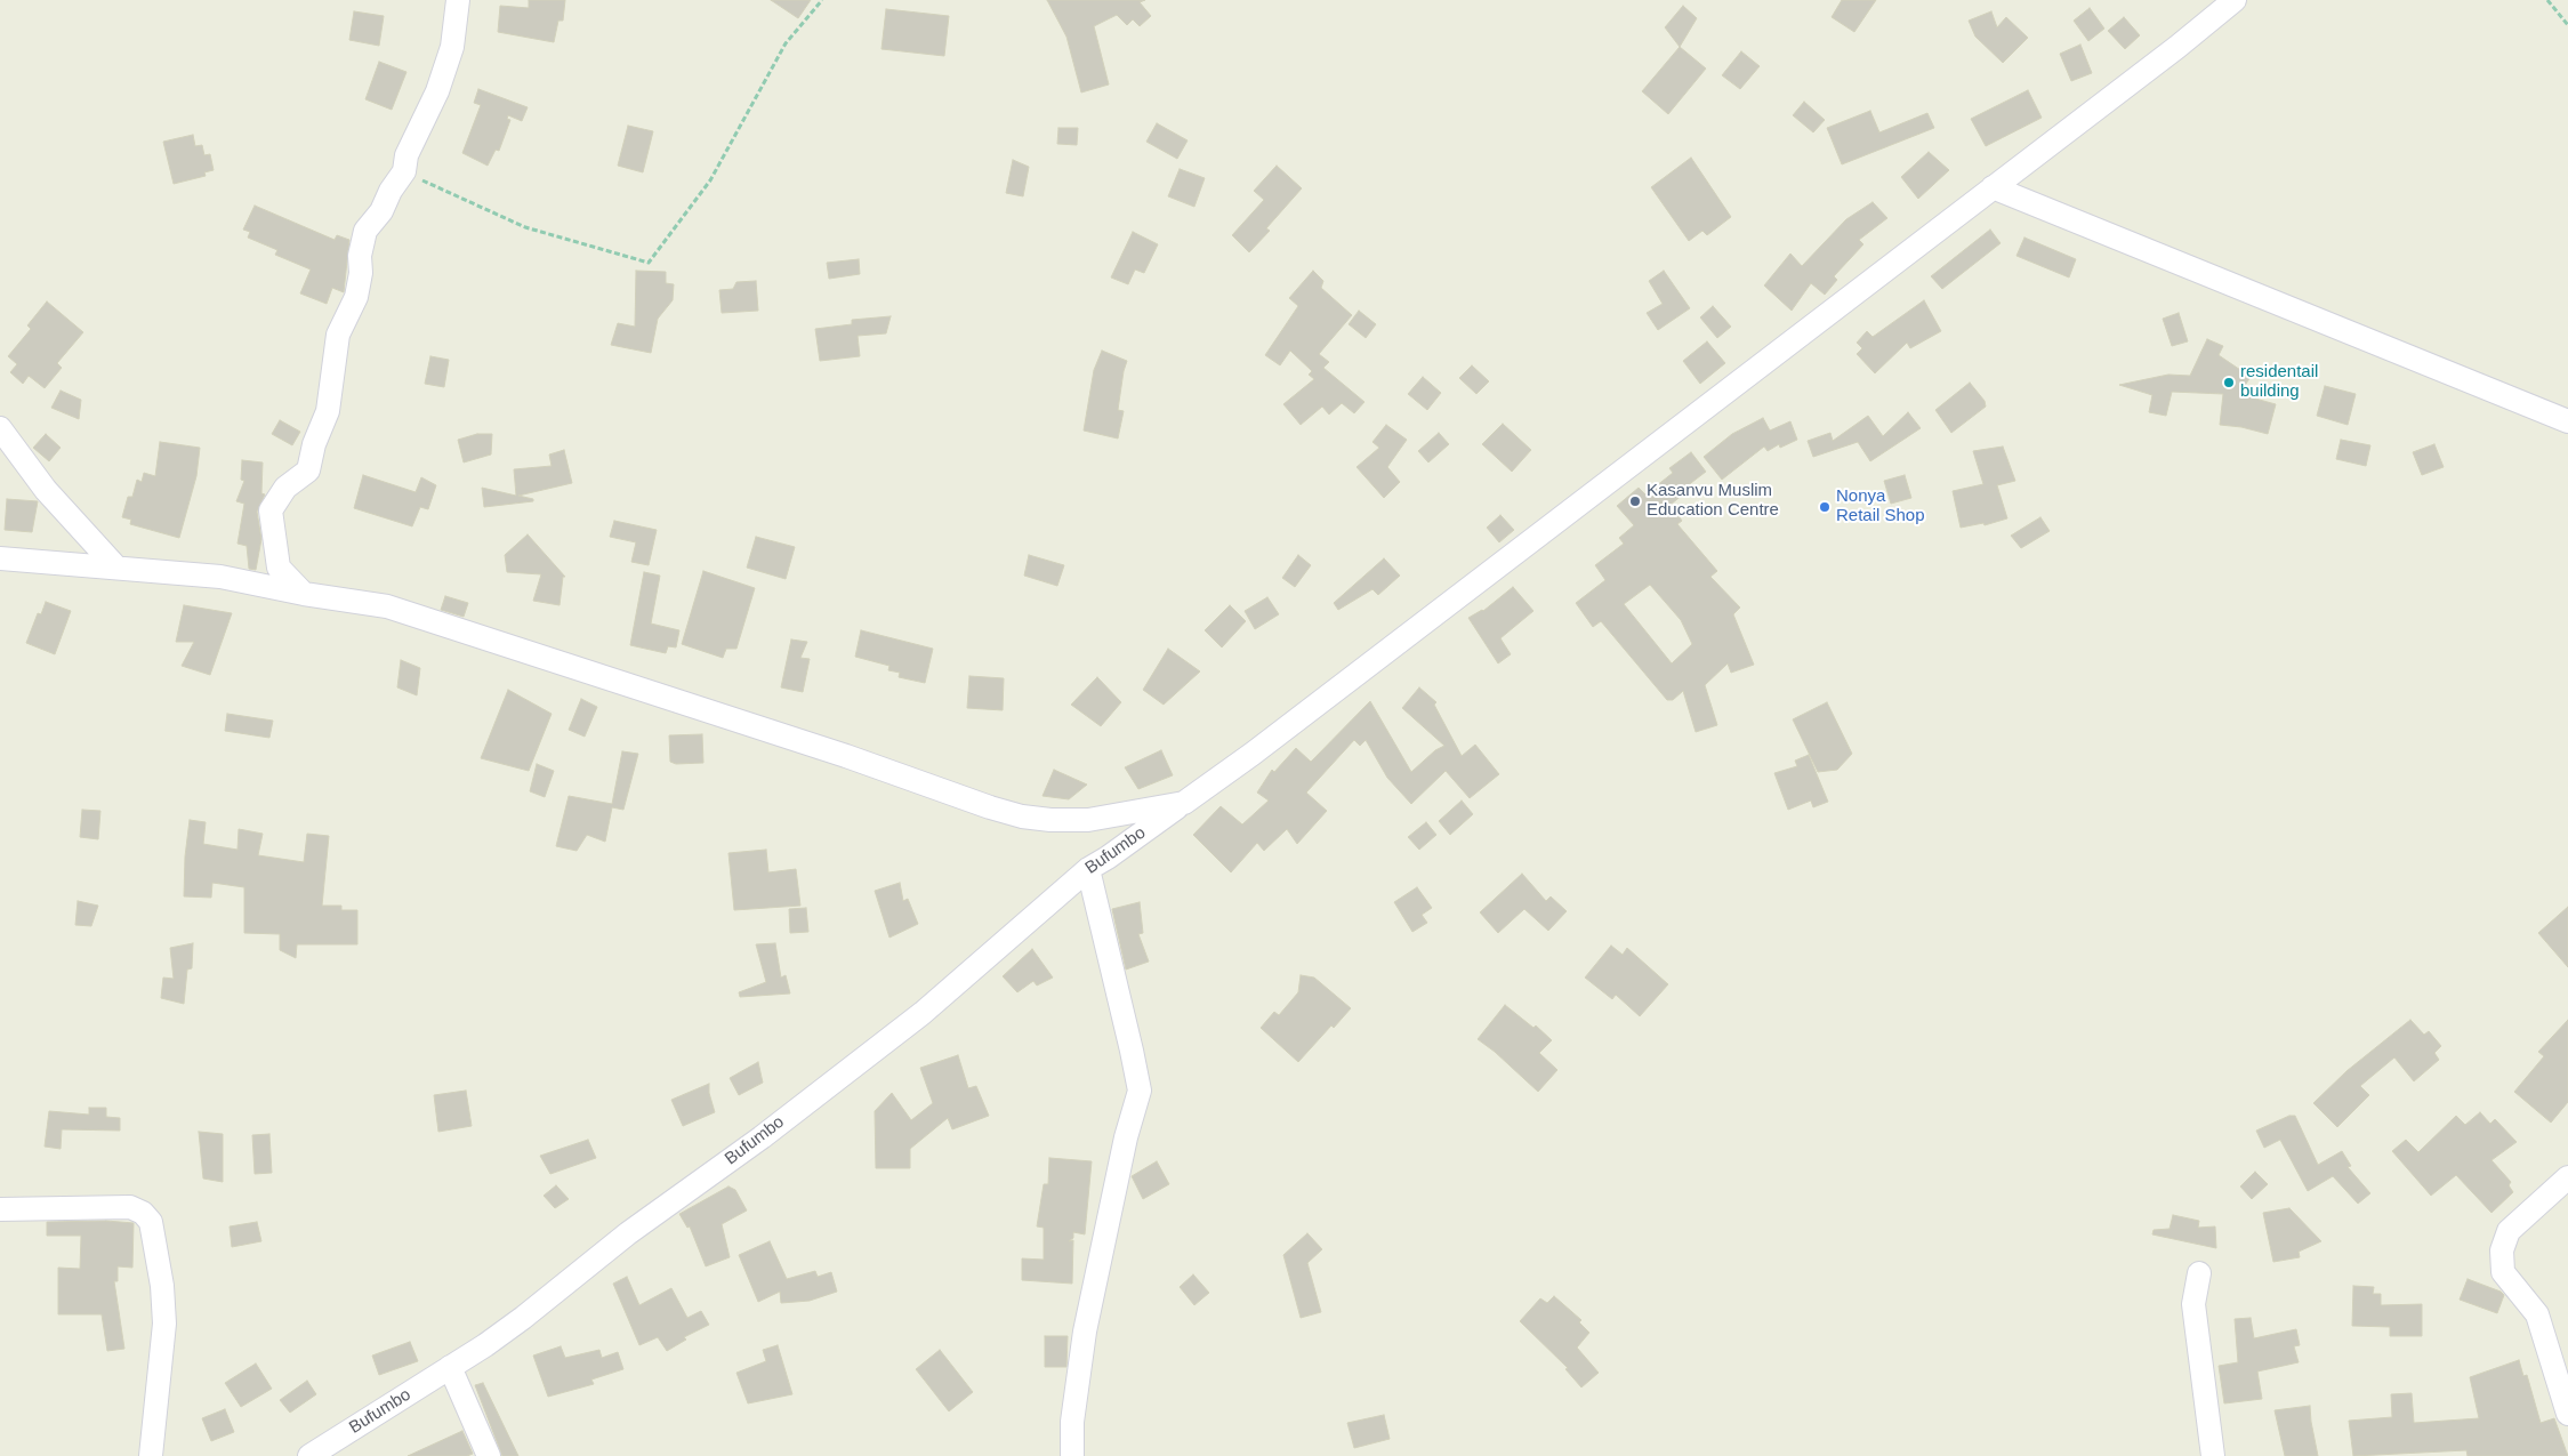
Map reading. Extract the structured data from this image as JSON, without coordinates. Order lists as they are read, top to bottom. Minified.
{"streets":{"street":["Bufumbo"]},"places":["residentail building","Kasanvu Muslim Education Centre","Nonya Retail Shop"]}
